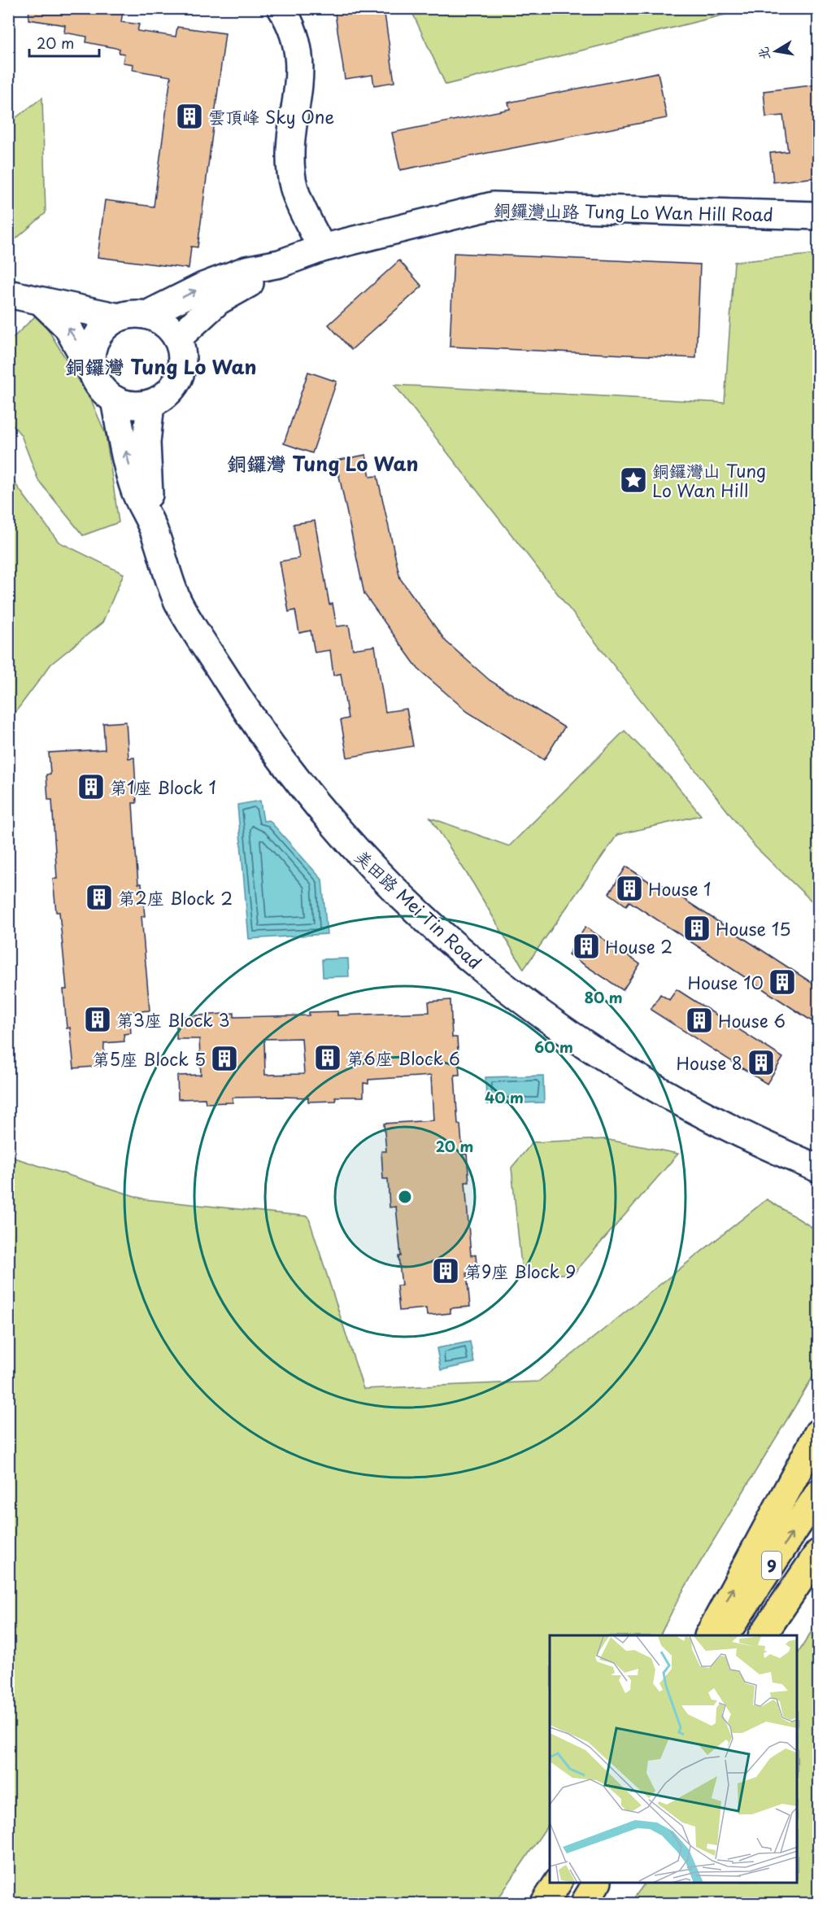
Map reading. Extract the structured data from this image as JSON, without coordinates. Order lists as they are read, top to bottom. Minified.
{"streets":{"highway":["9"],"street":["銅鑼灣山路 Tung Lo Wan Hill Road","美田路 Mei Tin Road"]},"crossings":[["銅鑼灣山路 Tung Lo Wan Hill Road","美田路 Mei Tin Road"]],"districts":["銅鑼灣 Tung Lo Wan","銅鑼灣 Tung Lo Wan"],"places":{"building":["雲頂峰 Sky One","第1座 Block 1","House 1","第2座 Block 2","House 15","House 2","House 10","第3座 Block 3","House 6","第6座 Block 6","第5座 Block 5","House 8","第9座 Block 9"],"place":["銅鑼灣山 Tung Lo Wan Hill"]},"scale_bar":"20 m","north":"left","rings":["80 m","60 m","40 m","20 m"]}
